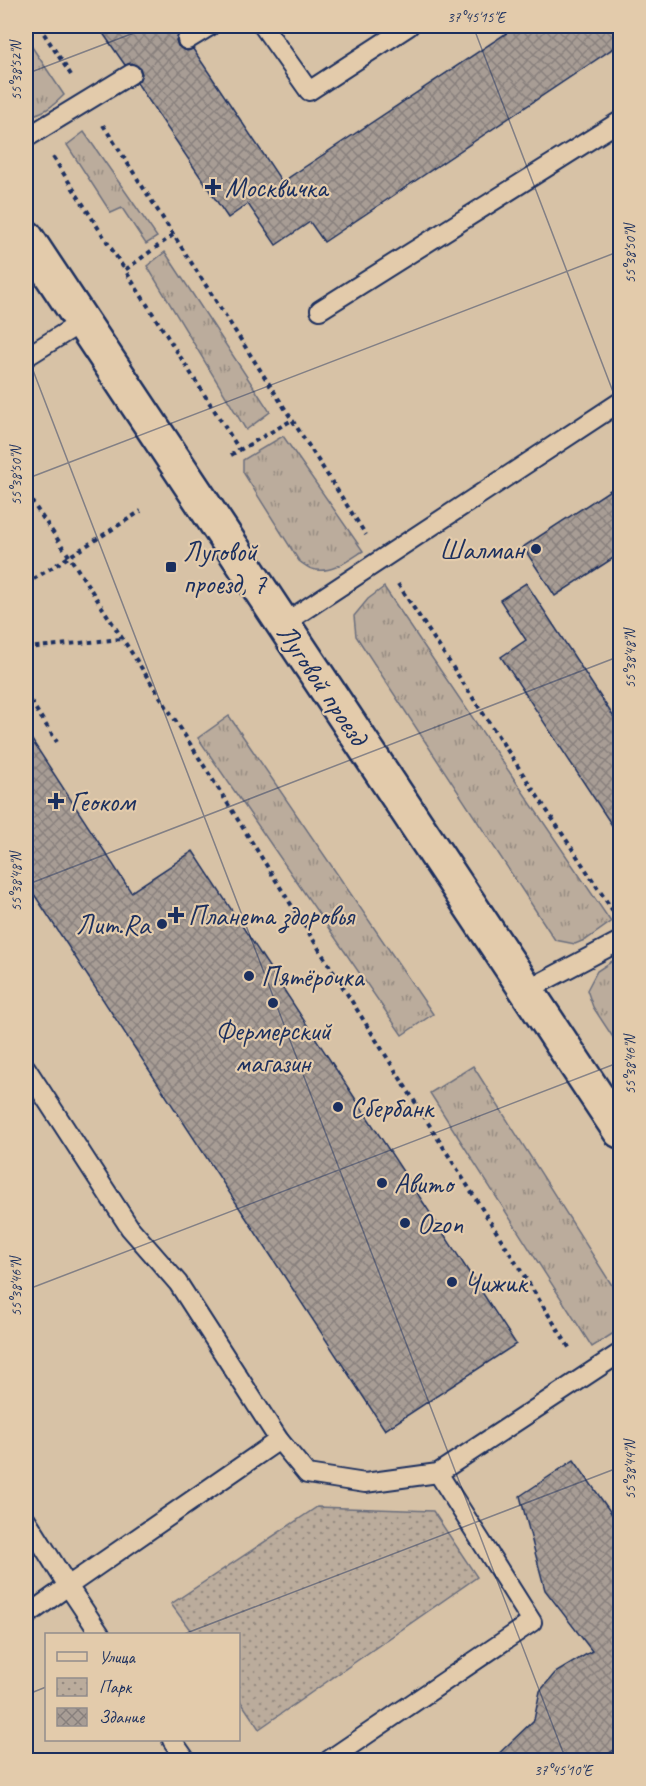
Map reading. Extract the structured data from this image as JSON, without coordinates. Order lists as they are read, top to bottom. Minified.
{"streets":{"street":["Луговой проезд"]},"places":{"health":["Москвичка","Геоком","Планета здоровья"],"other":["Шалман","Лит.Ra","Пятёрочка","Фермерский магазин","Сбербанк","Авито","Ozon","Чижик"],"transit":["Луговой проезд, 7"]},"legend":["Улица","Парк","Здание"],"coordinates":["37°45'15\"E","55°38'52\"N","55°38'50\"N","55°38'48\"N","55°38'46\"N","55°38'44\"N","37°45'10\"E"]}
